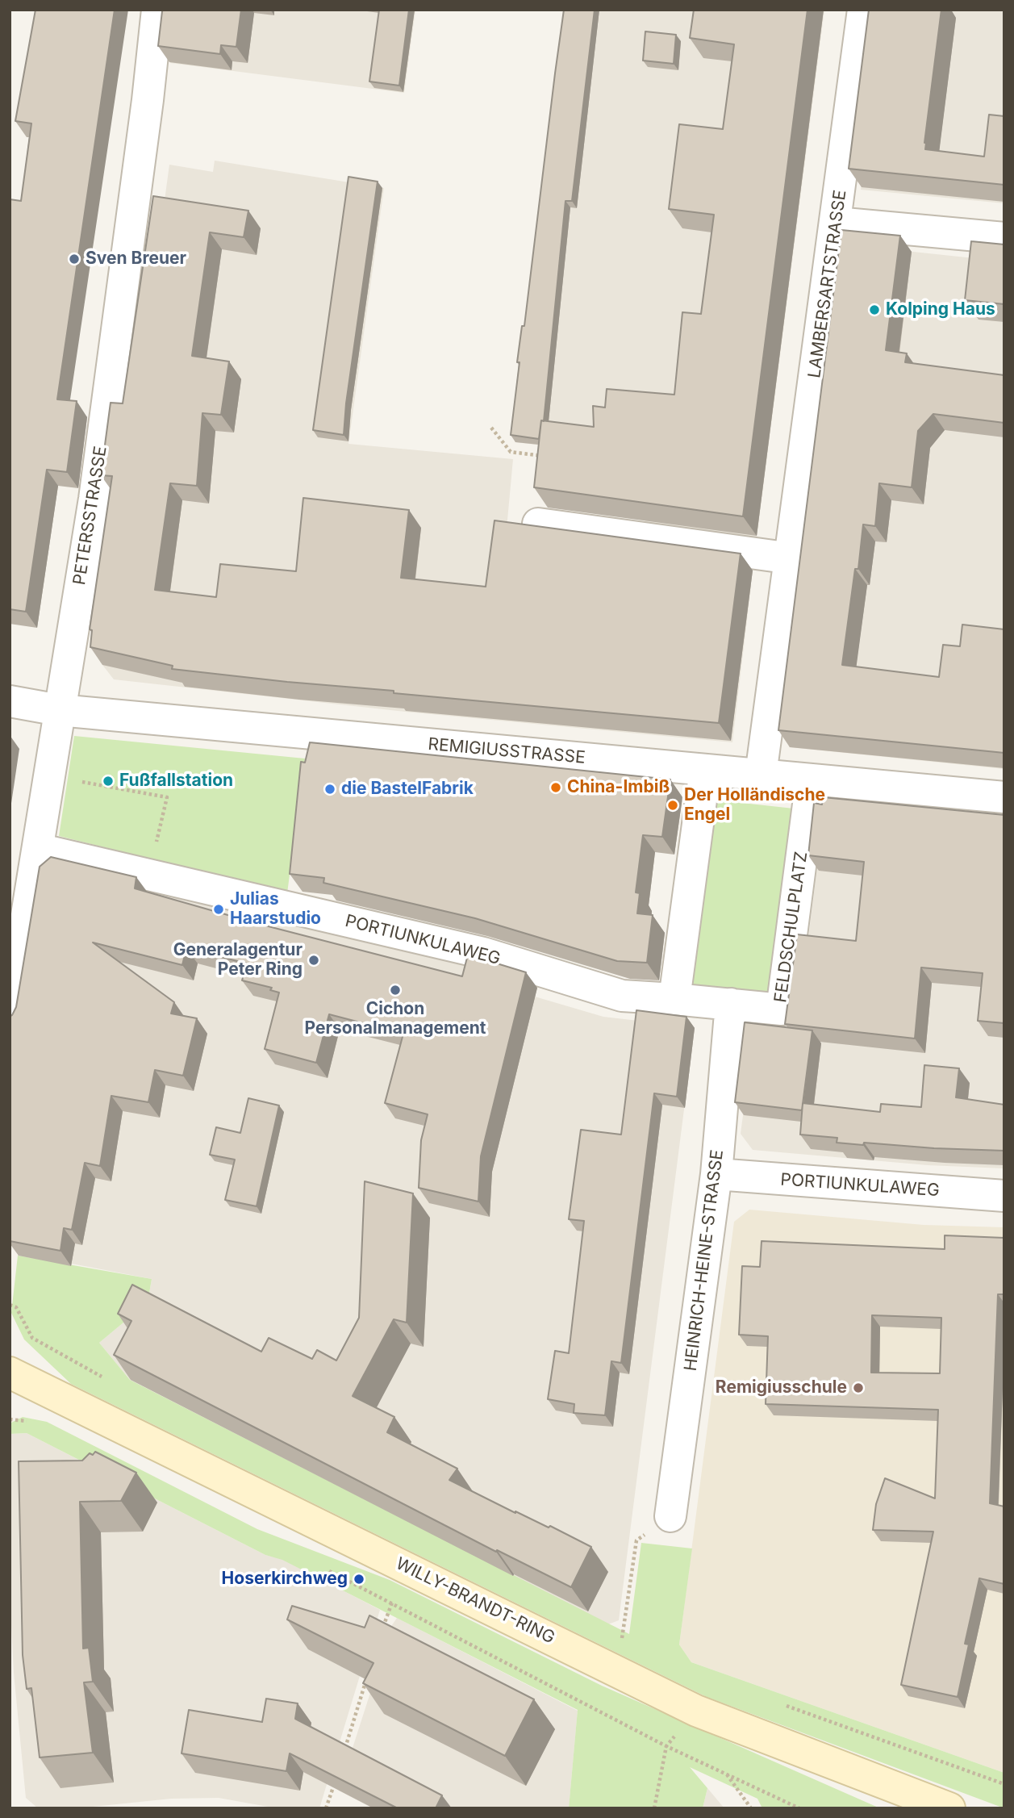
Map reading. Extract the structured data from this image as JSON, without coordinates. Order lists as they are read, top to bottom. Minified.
{"streets":{"main road":["WILLY-BRANDT-RING"],"street":["LAMBERSARTSTRASSE","PETERSSTRASSE","REMIGIUSSTRASSE","FELDSCHULPLATZ","PORTIUNKULAWEG","HEINRICH-HEINE-STRASSE"]},"crossings":[["LAMBERSARTSTRASSE","REMIGIUSSTRASSE"],["PETERSSTRASSE","REMIGIUSSTRASSE"],["PETERSSTRASSE","PORTIUNKULAWEG"],["REMIGIUSSTRASSE","FELDSCHULPLATZ"],["FELDSCHULPLATZ","PORTIUNKULAWEG"],["FELDSCHULPLATZ","HEINRICH-HEINE-STRASSE"],["PORTIUNKULAWEG","HEINRICH-HEINE-STRASSE"]],"places":["Sven Breuer","Kolping Haus","Fußfallstation","China-Imbiß","die BastelFabrik","Der Holländische Engel","Julias Haarstudio","Generalagentur Peter Ring","Cichon Personalmanagement","Remigiusschule","Hoserkirchweg"]}
